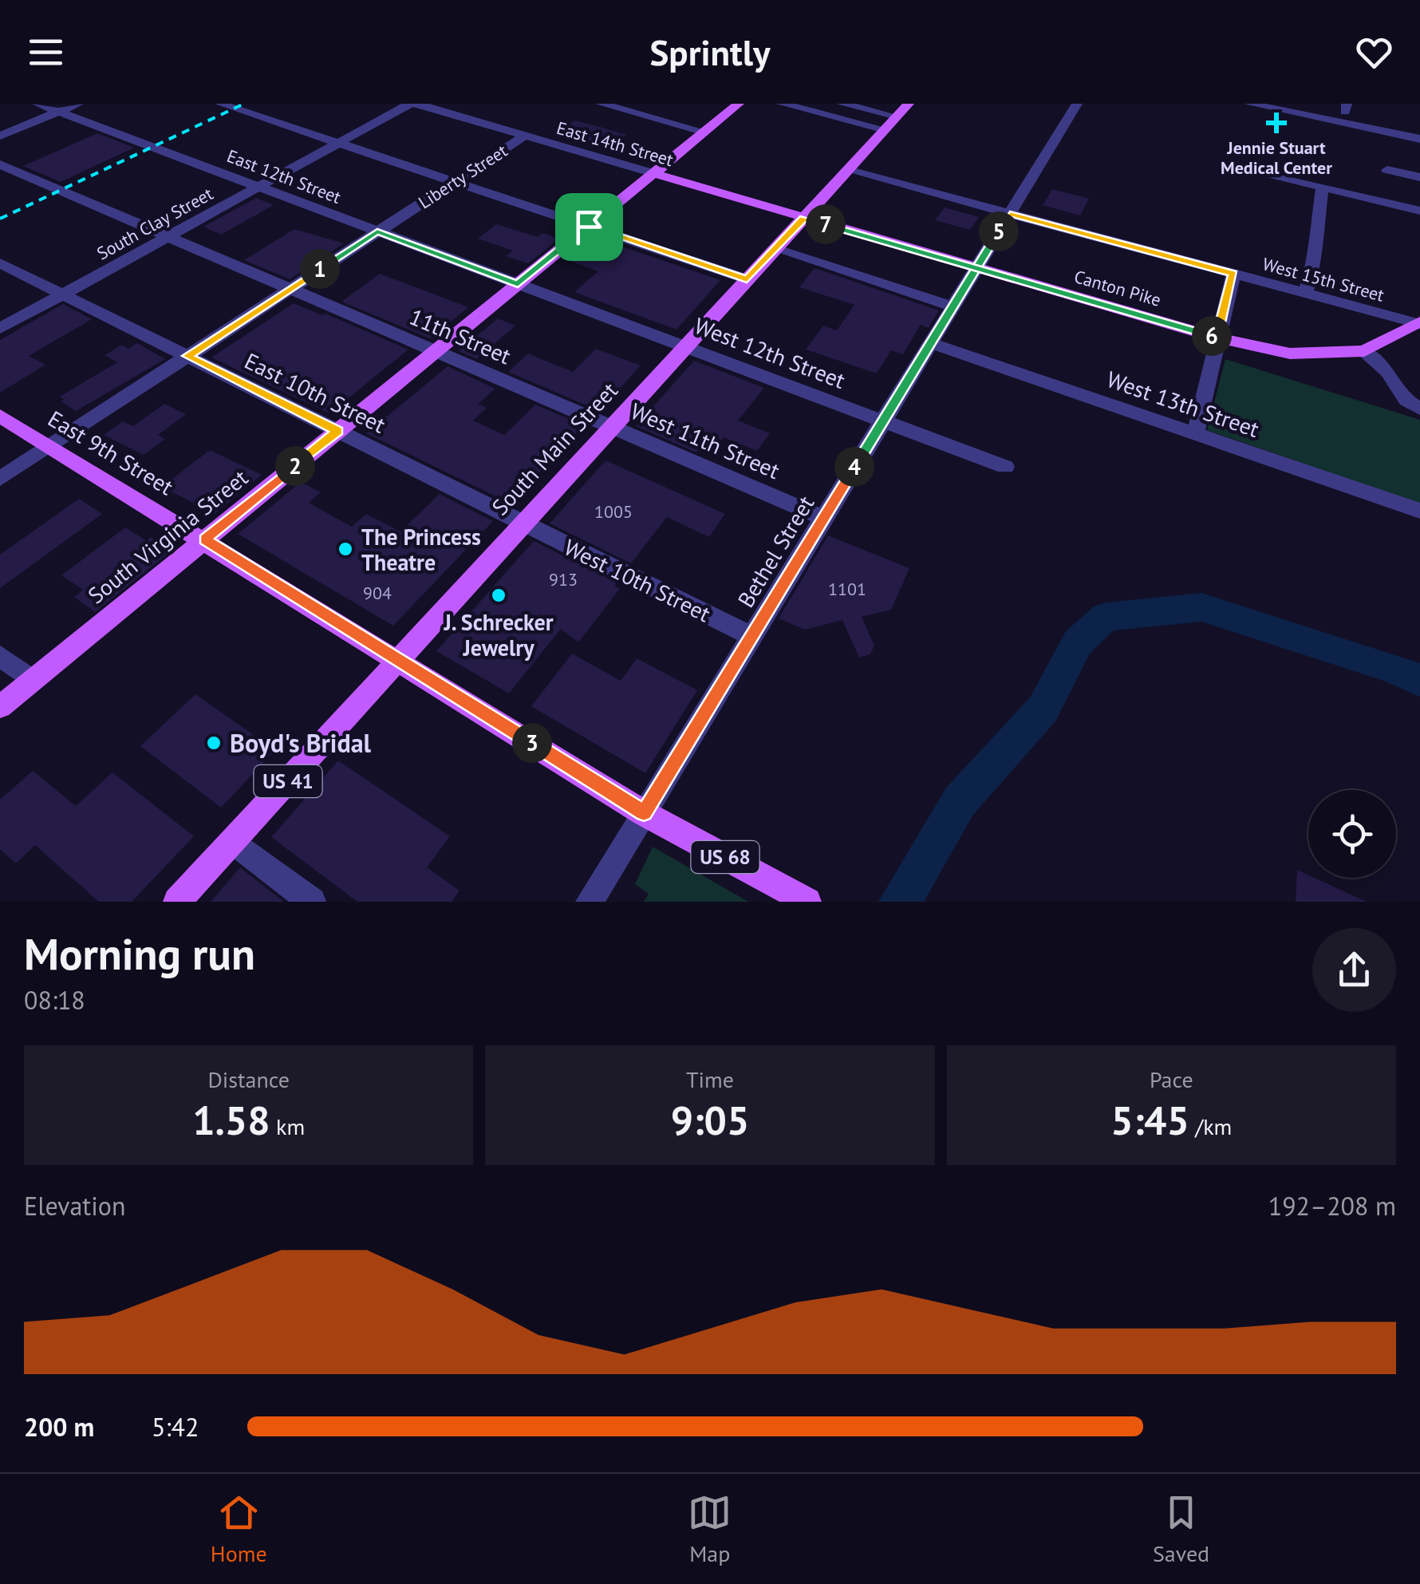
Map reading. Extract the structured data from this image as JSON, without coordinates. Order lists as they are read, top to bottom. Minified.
{"streets":{"main road":["East 14th Street","Canton Pike","South Main Street","East 9th Street","South Virginia Street","US 41","US 68"],"street":["East 12th Street","Liberty Street","South Clay Street","West 15th Street","11th Street","West 12th Street","East 10th Street","West 13th Street","West 11th Street","Bethel Street","West 10th Street"]},"crossings":[["East 14th Street","Liberty Street"],["East 14th Street","South Clay Street"],["East 14th Street","Canton Pike"],["East 14th Street","South Main Street"],["East 14th Street","South Virginia Street"],["East 12th Street","Liberty Street"],["East 12th Street","South Clay Street"],["East 12th Street","West 12th Street"],["East 12th Street","South Virginia Street"],["Liberty Street","11th Street"],["Liberty Street","East 10th Street"],["Liberty Street","East 9th Street"],["South Clay Street","11th Street"],["South Clay Street","East 10th Street"],["West 15th Street","Canton Pike"],["West 15th Street","South Main Street"],["West 15th Street","Bethel Street"],["Canton Pike","South Main Street"],["Canton Pike","Bethel Street"],["11th Street","West 11th Street"],["11th Street","South Main Street"],["11th Street","South Virginia Street"],["West 12th Street","South Main Street"],["West 12th Street","South Virginia Street"],["West 12th Street","Bethel Street"],["East 10th Street","South Main Street"],["East 10th Street","South Virginia Street"],["East 10th Street","West 10th Street"],["West 13th Street","Bethel Street"],["West 11th Street","South Main Street"],["West 11th Street","Bethel Street"],["South Main Street","East 9th Street"],["South Main Street","West 10th Street"],["South Main Street","US 68"],["East 9th Street","South Virginia Street"],["East 9th Street","US 68"],["Bethel Street","West 10th Street"],["Bethel Street","US 68"]],"places":{"health":["Jennie Stuart Medical Center"],"other":["The Princess Theatre","J. Schrecker Jewelry","Boyd's Bridal"]},"house_numbers":["1005","913","1101","904"],"page":{"header":"Sprintly","pins":["7","5","1","6","2","4","3"],"heading":["Morning run","08:18"],"stats":[["Distance","1.58 km"],["Time","9:05"],["Pace","5:45 /km"]],"chart":["Elevation","192–208 m"],"list":[{"name":"200 m","note":"5:42"}],"tabs":["Home","Map","Saved"]}}
